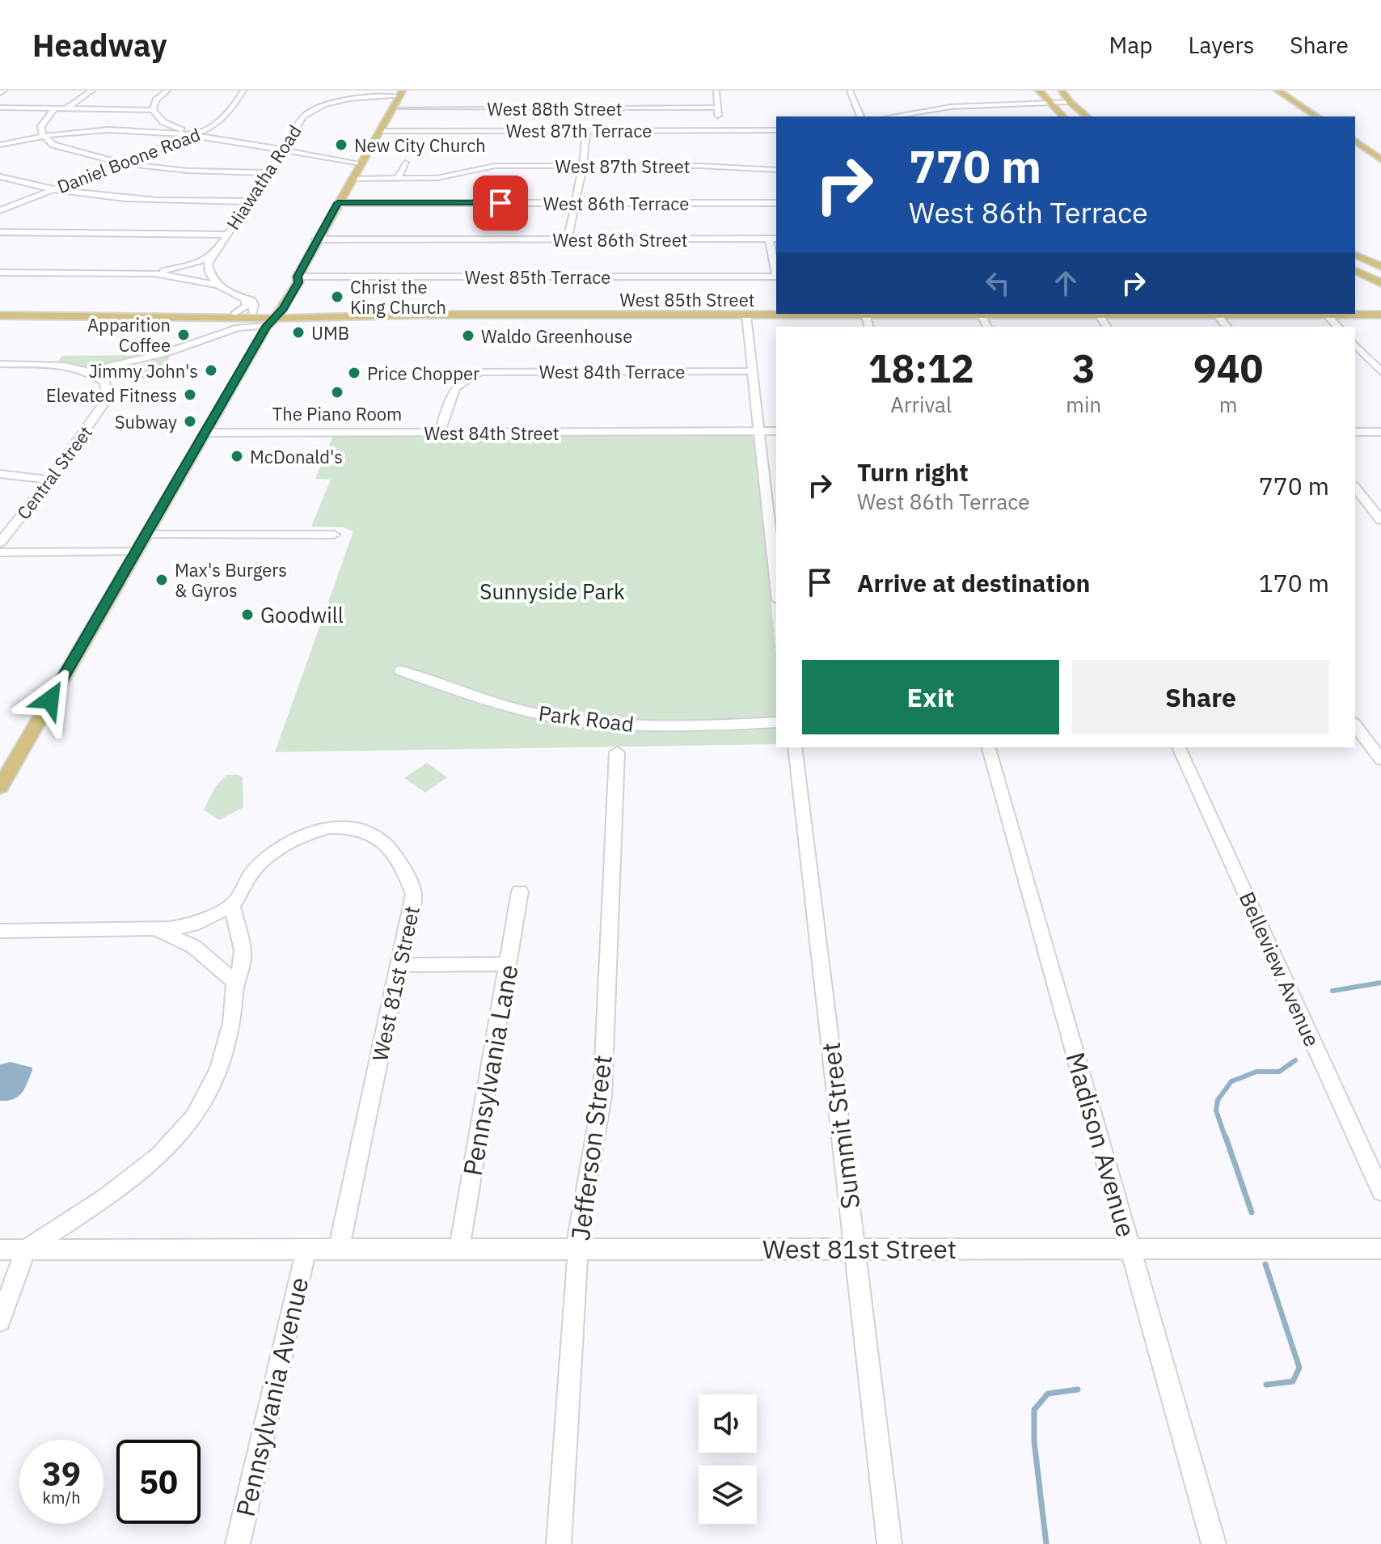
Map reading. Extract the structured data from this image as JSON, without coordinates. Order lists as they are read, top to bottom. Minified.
{"streets":{"main road":["West 85th Street"],"street":["West 88th Street","West 87th Terrace","Daniel Boone Road","West 87th Street","Hiawatha Road","West 86th Terrace","West 86th Street","West 85th Terrace","West 84th Terrace","West 84th Street","Central Street","Park Road","Belleview Avenue","West 81st Street","Pennsylvania Lane","Summit Street","Madison Avenue","Jefferson Street","Pennsylvania Avenue"]},"crossings":[["West 84th Terrace","West 84th Street"],["West 81st Street","Pennsylvania Lane"],["West 81st Street","Summit Street"],["West 81st Street","Madison Avenue"],["West 81st Street","Jefferson Street"],["West 81st Street","Pennsylvania Avenue"]],"parks":["Sunnyside Park"],"places":["New City Church","Christ the King Church","UMB","Apparition Coffee","Waldo Greenhouse","Jimmy John's","Price Chopper","The Piano Room","Elevated Fitness","Subway","McDonald's","Max's Burgers & Gyros","Goodwill"],"page":{"header":"Headway","nav":["Map","Layers","Share"],"turn":["770 m","West 86th Terrace"],"eta":["18:12","Arrival","3","min","940","m"],"list":[{"name":"Turn right","note":"West 86th Terrace","value":"770 m"},{"name":"Arrive at destination","value":"170 m"}],"buttons":["Exit","Share"],"speed":"39 km/h","limit":"50"}}
